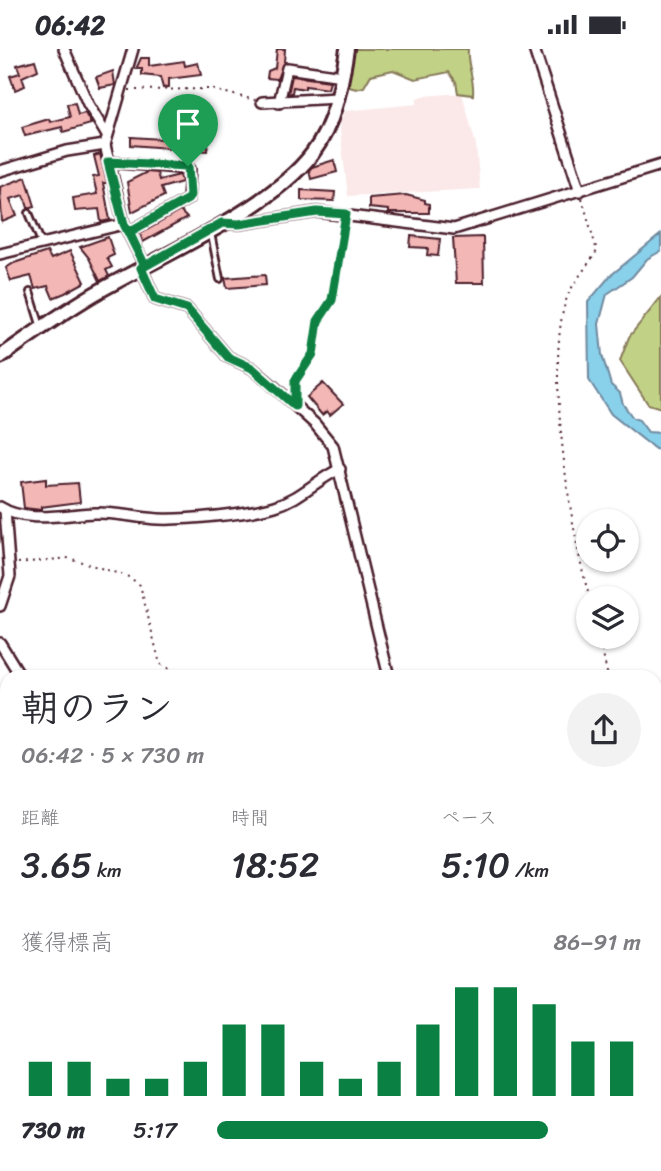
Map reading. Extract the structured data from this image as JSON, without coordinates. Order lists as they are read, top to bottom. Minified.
{"page":{"status":"06:42","heading":["朝のラン","06:42 · 5 × 730 m"],"stats":[["距離","3.65 km"],["時間","18:52"],["ペース","5:10 /km"]],"chart":["獲得標高","86–91 m"],"list":[{"name":"730 m","note":"5:17"}]}}
